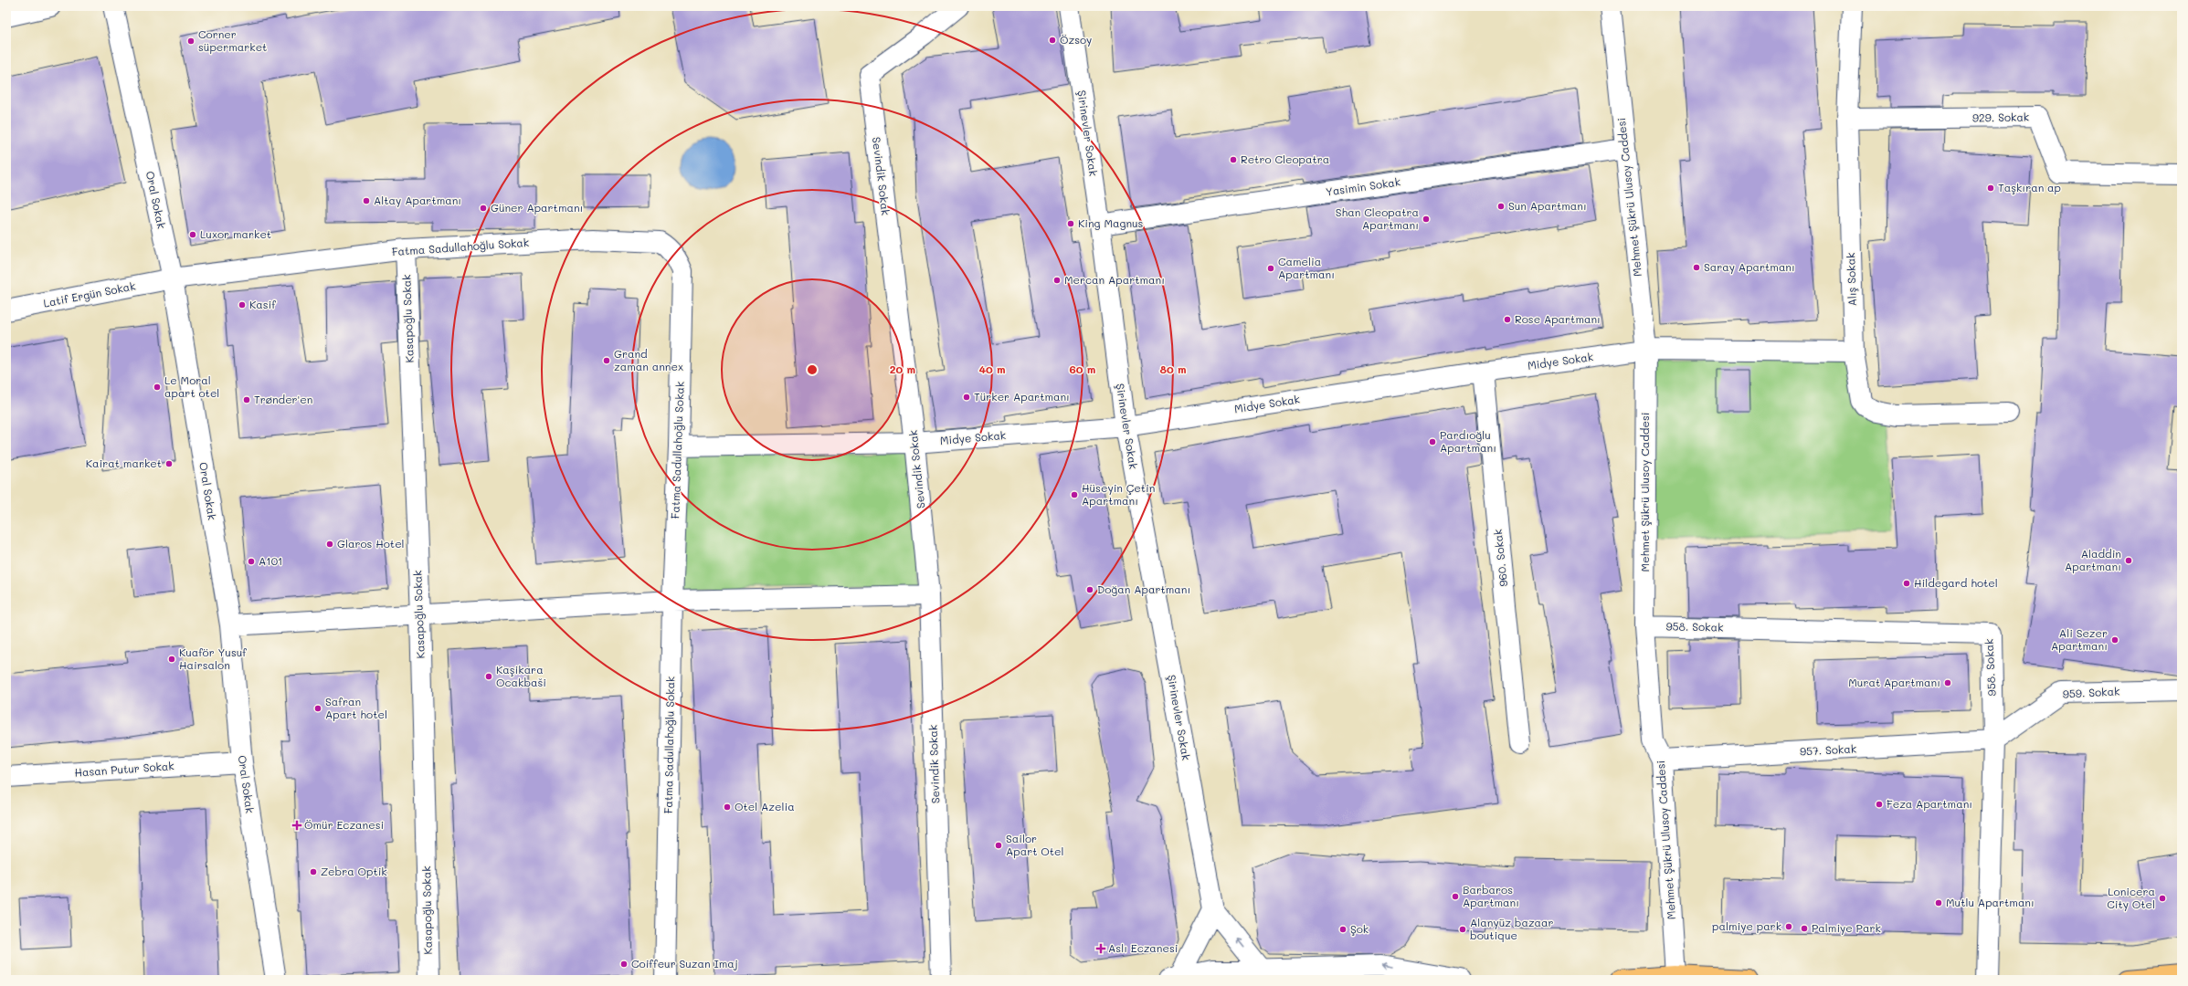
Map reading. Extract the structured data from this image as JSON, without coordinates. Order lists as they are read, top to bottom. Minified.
{"streets":{"street":["929. Sokak","Şirinevler Sokak","Sevindik Sokak","Yasimin Sokak","Mehmet Şükrü Ulusoy Caddesi","Oral Sokak","Fatma Sadullahoğlu Sokak","Alış Sokak","Latif Ergün Sokak","Kasapoğlu Sokak","Midye Sokak","960. Sokak","958. Sokak","959. Sokak","957. Sokak","Hasan Putur Sokak"]},"crossings":[["929. Sokak","Alış Sokak"],["Şirinevler Sokak","Yasimin Sokak"],["Şirinevler Sokak","Midye Sokak"],["Sevindik Sokak","Midye Sokak"],["Yasimin Sokak","Mehmet Şükrü Ulusoy Caddesi"],["Mehmet Şükrü Ulusoy Caddesi","Midye Sokak"],["Mehmet Şükrü Ulusoy Caddesi","958. Sokak"],["Mehmet Şükrü Ulusoy Caddesi","957. Sokak"],["Oral Sokak","Fatma Sadullahoğlu Sokak"],["Oral Sokak","Latif Ergün Sokak"],["Oral Sokak","Hasan Putur Sokak"],["Fatma Sadullahoğlu Sokak","Latif Ergün Sokak"],["Fatma Sadullahoğlu Sokak","Kasapoğlu Sokak"],["Fatma Sadullahoğlu Sokak","Midye Sokak"],["Alış Sokak","Midye Sokak"],["Midye Sokak","960. Sokak"],["958. Sokak","959. Sokak"],["958. Sokak","957. Sokak"],["959. Sokak","957. Sokak"]],"places":{"other":["Özsoy","Corner süpermarket","Retro Cleopatra","Taşkıran ap","Altay Apartmanı","Sun Apartmanı","Güner Apartmanı","Shan Cleopatra Apartmanı","King Magnus","Luxor market","Saray Apartmanı","Camelia Apartmanı","Mercan Apartmanı","Kasif","Rose Apartmanı","Grand zaman annex","Le Moral apart otel","Türker Apartmanı","Trønder'en","Pardıoğlu Apartmanı","Kairat market","Hüseyin Çetin Apartmanı","Glaros Hotel","Aladdin Apartmanı","A101","Hildegard hotel","Doğan Apartmanı","Ali Sezer Apartmanı","Kuaför Yusuf Hairsalon","Kaşikara Ocakbaši","Murat Apartmanı","Safran Apart hotel","Feza Apartmanı","Otel Azelia","Sailor Apart Otel","Zebra Optik","Barbaros Apartmanı","Lonicera City Otel","Mutlu Apartmanı","palmiye park","Palmiye Park","Şok","Alanyūz bazaar boutique","Coiffeur Suzan Imaj"],"health":["Ömür Eczanesi","Aslı Eczanesi"]},"rings":["20 m","40 m","60 m","80 m"]}
